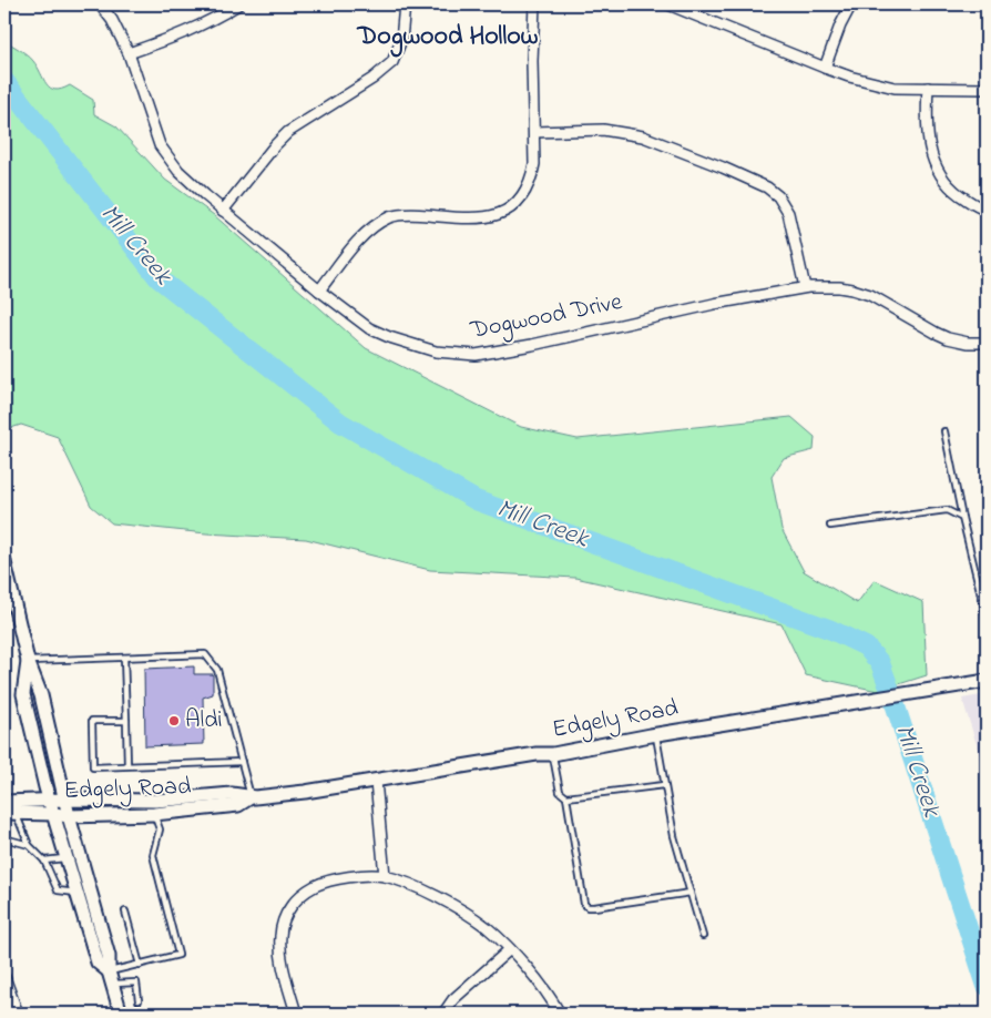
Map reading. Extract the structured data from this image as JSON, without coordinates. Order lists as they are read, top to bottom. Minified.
{"streets":{"main road":["Edgely Road"],"street":["Dogwood Drive"]},"districts":["Dogwood Hollow"],"water":["Mill Creek"],"places":["Aldi"]}
